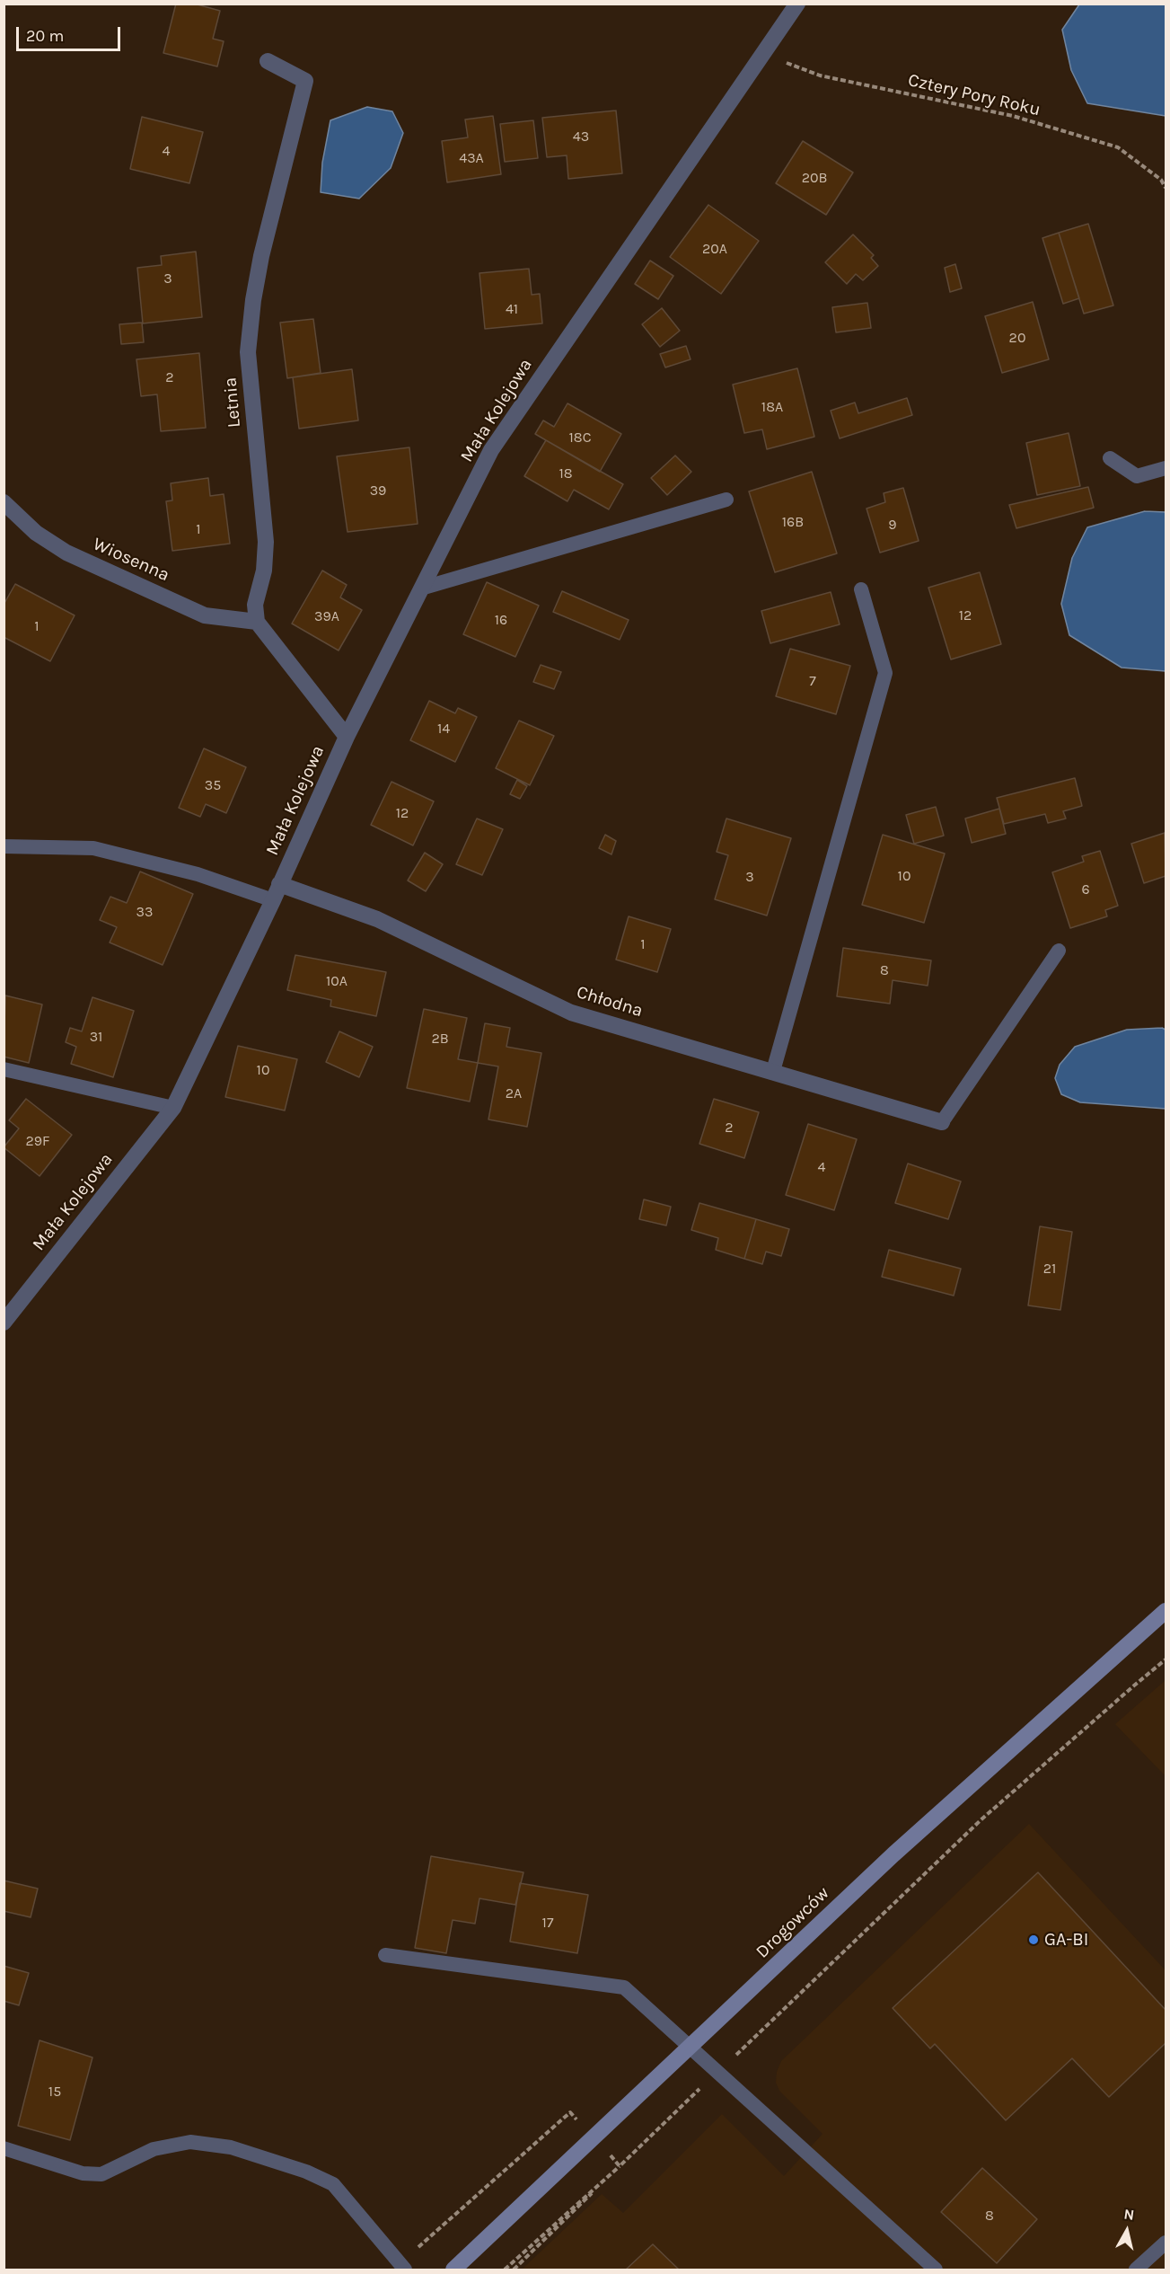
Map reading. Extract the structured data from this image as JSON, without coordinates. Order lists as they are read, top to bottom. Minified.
{"streets":{"main road":["Drogowców"],"street":["Letnia","Mała Kolejowa","Wiosenna","Chłodna"],"path":["Cztery Pory Roku"]},"crossings":[["Cztery Pory Roku","Mała Kolejowa"],["Letnia","Wiosenna"],["Mała Kolejowa","Chłodna"]],"places":["GA-BI"],"house_numbers":["43","4","43A","20B","20A","3","41","20","2","18A","18C","18","39","16B","9","1","12","39A","16","1","7","14","35","12","10","3","6","33","1","8","10A","31","2B","10","2A","2","29F","4","21","17","15","8"],"scale_bar":"20 m","north":"top"}
